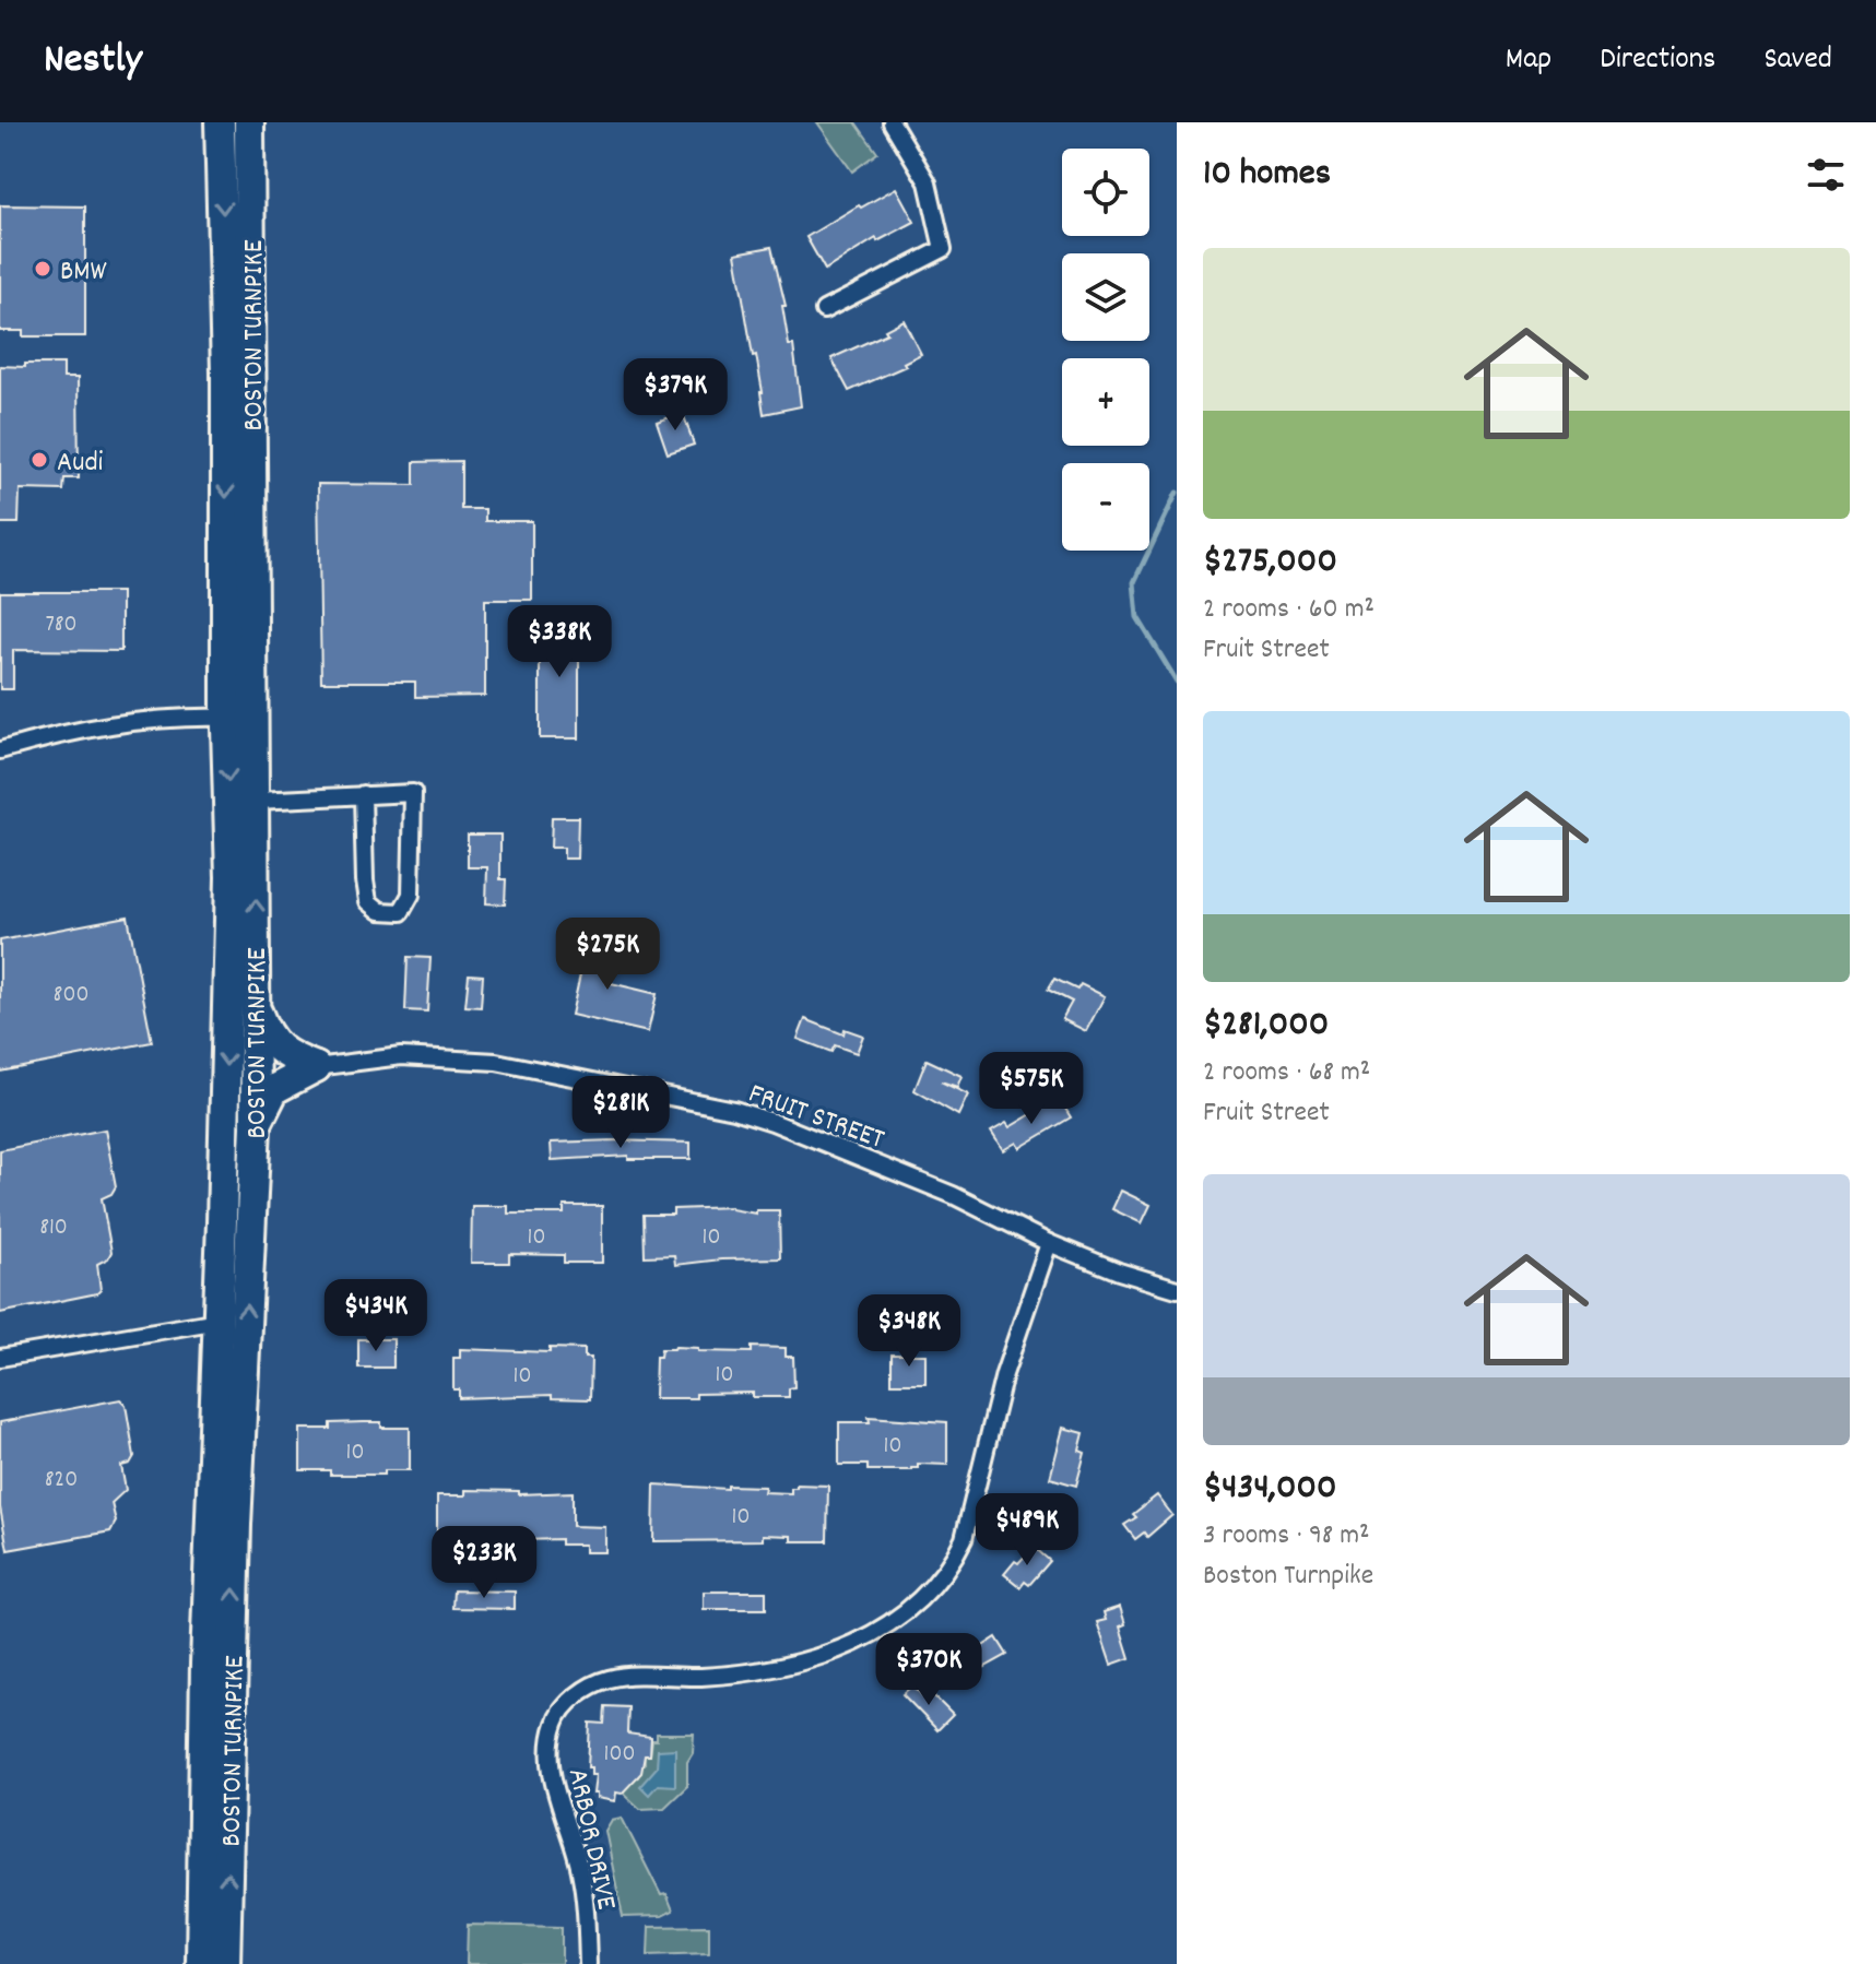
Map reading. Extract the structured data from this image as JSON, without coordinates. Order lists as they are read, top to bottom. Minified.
{"streets":{"highway":["BOSTON TURNPIKE"],"street":["FRUIT STREET","ARBOR DRIVE"]},"crossings":[["FRUIT STREET","ARBOR DRIVE"]],"places":["BMW","Audi"],"house_numbers":["780","800","810","10","10","10","10","10","10","820","10","100"],"page":{"header":"Nestly","nav":["Map","Directions","Saved"],"heading":"10 homes","map_buttons":["+","−"],"list":[{"name":"$275,000","note":"2 rooms · 60 m² · Fruit Street"},{"name":"$281,000","note":"2 rooms · 68 m² · Fruit Street"},{"name":"$434,000","note":"3 rooms · 98 m² · Boston Turnpike"}],"price":["$379K","$338K","$275K","$575K","$281K","$434K","$348K","$489K","$233K","$370K"]}}
